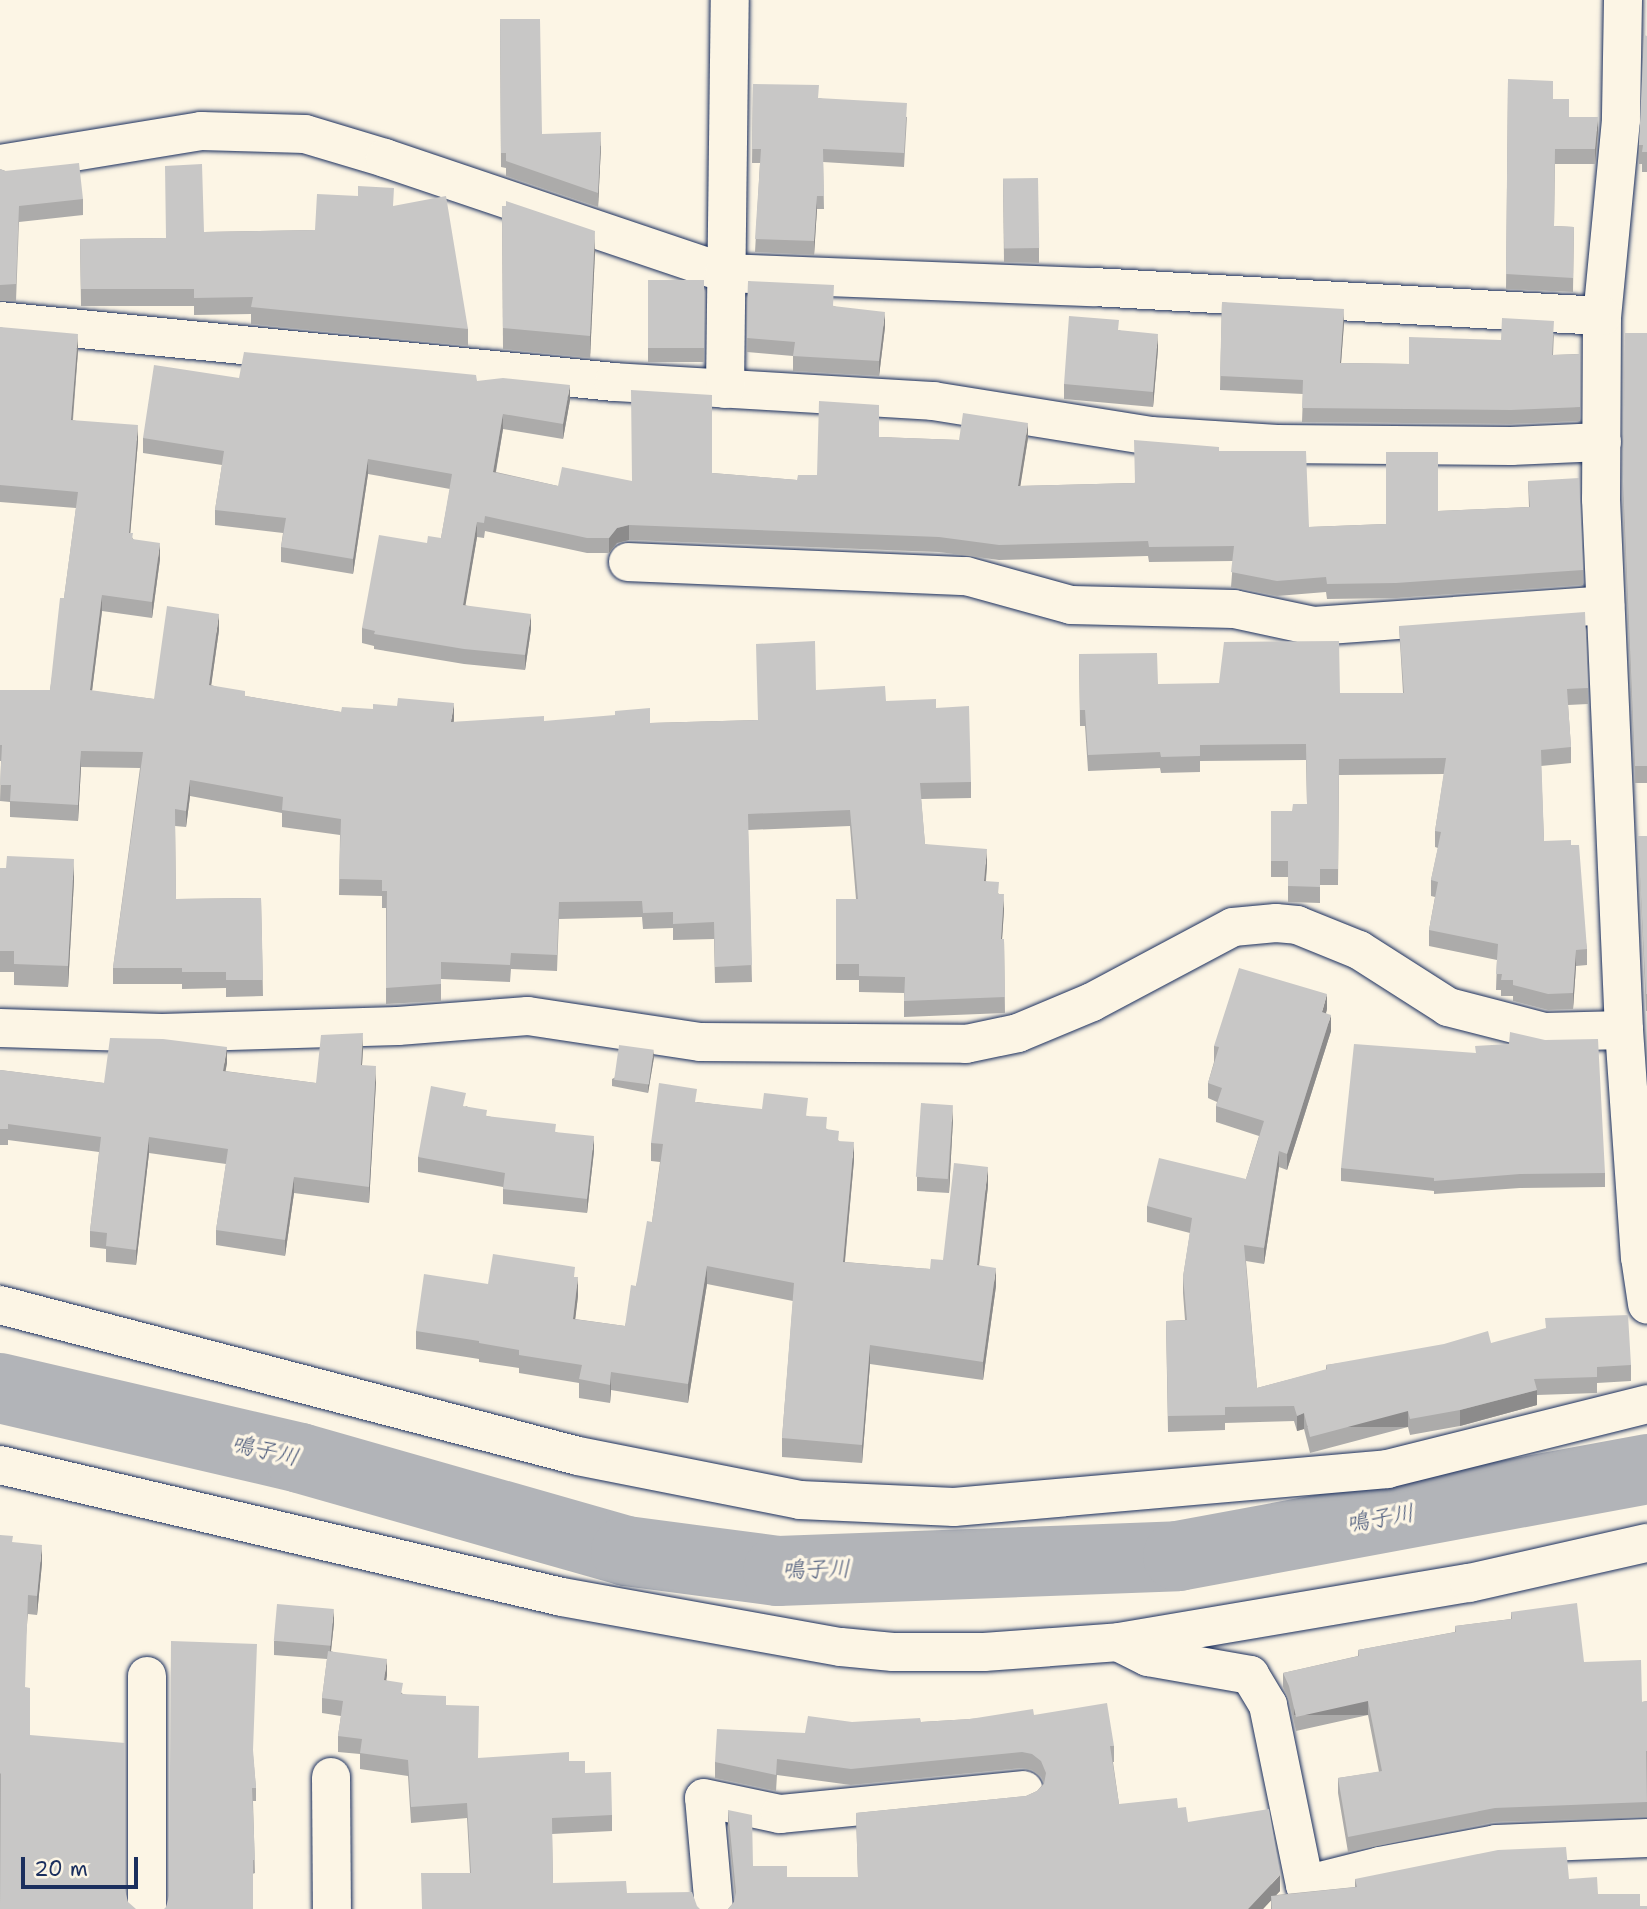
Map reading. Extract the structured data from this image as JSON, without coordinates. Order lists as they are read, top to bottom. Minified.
{"water":["鳴子川"],"scale_bar":"20 m"}
